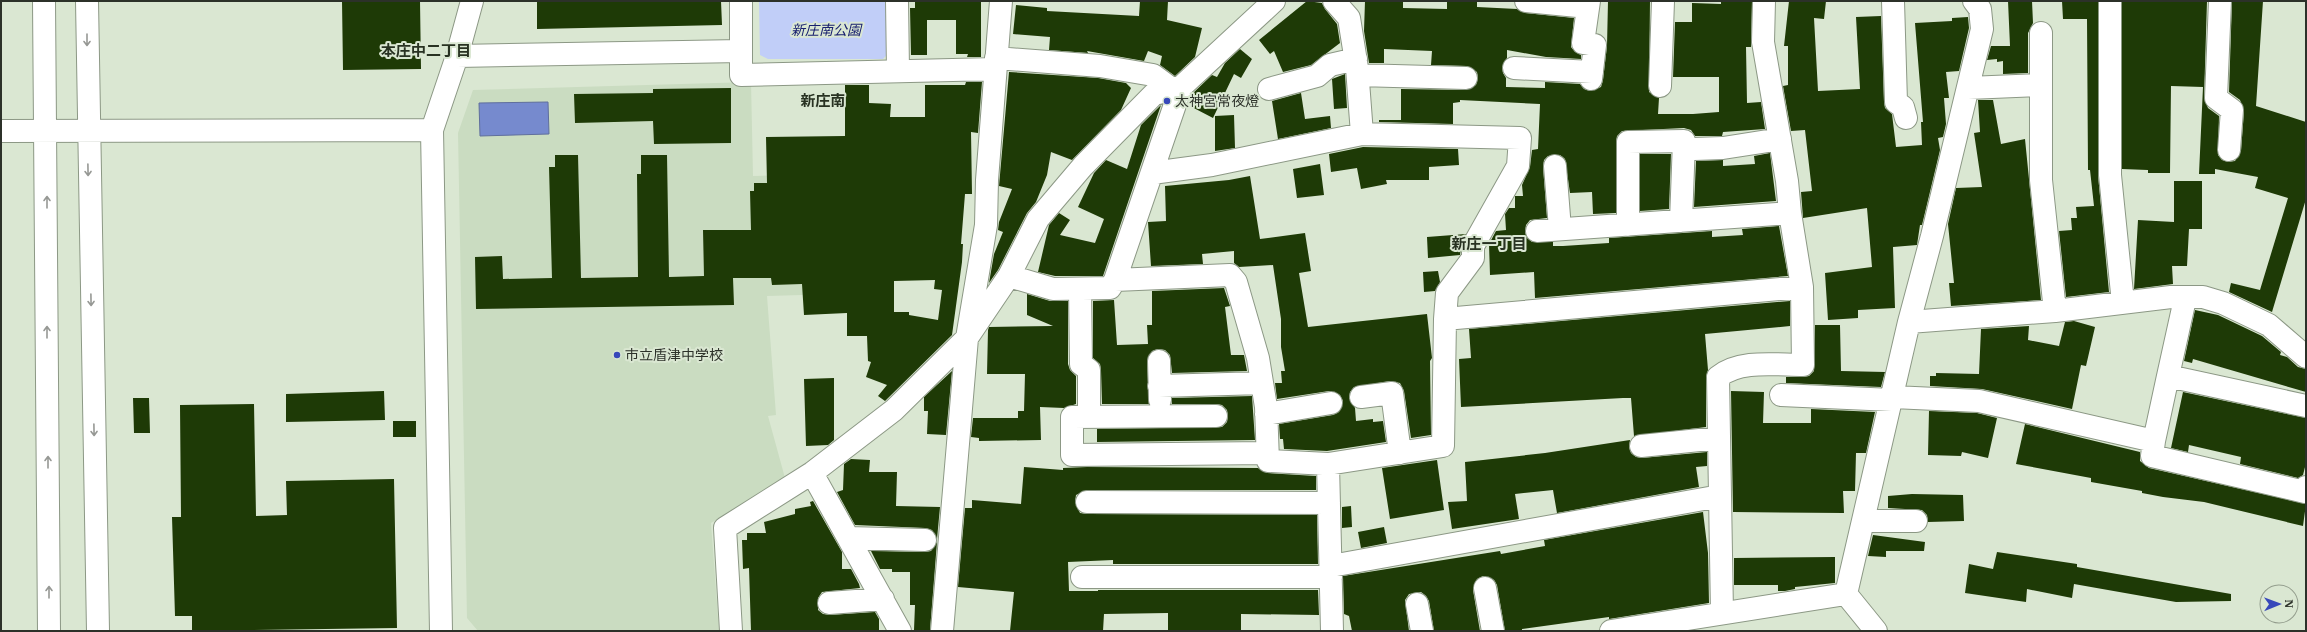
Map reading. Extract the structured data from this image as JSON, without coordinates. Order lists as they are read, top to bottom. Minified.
{"districts":["本庄中二丁目","新庄南","新庄一丁目"],"parks":["新庄南公園"],"places":["太神宮常夜燈","市立盾津中学校"],"north":"right"}
